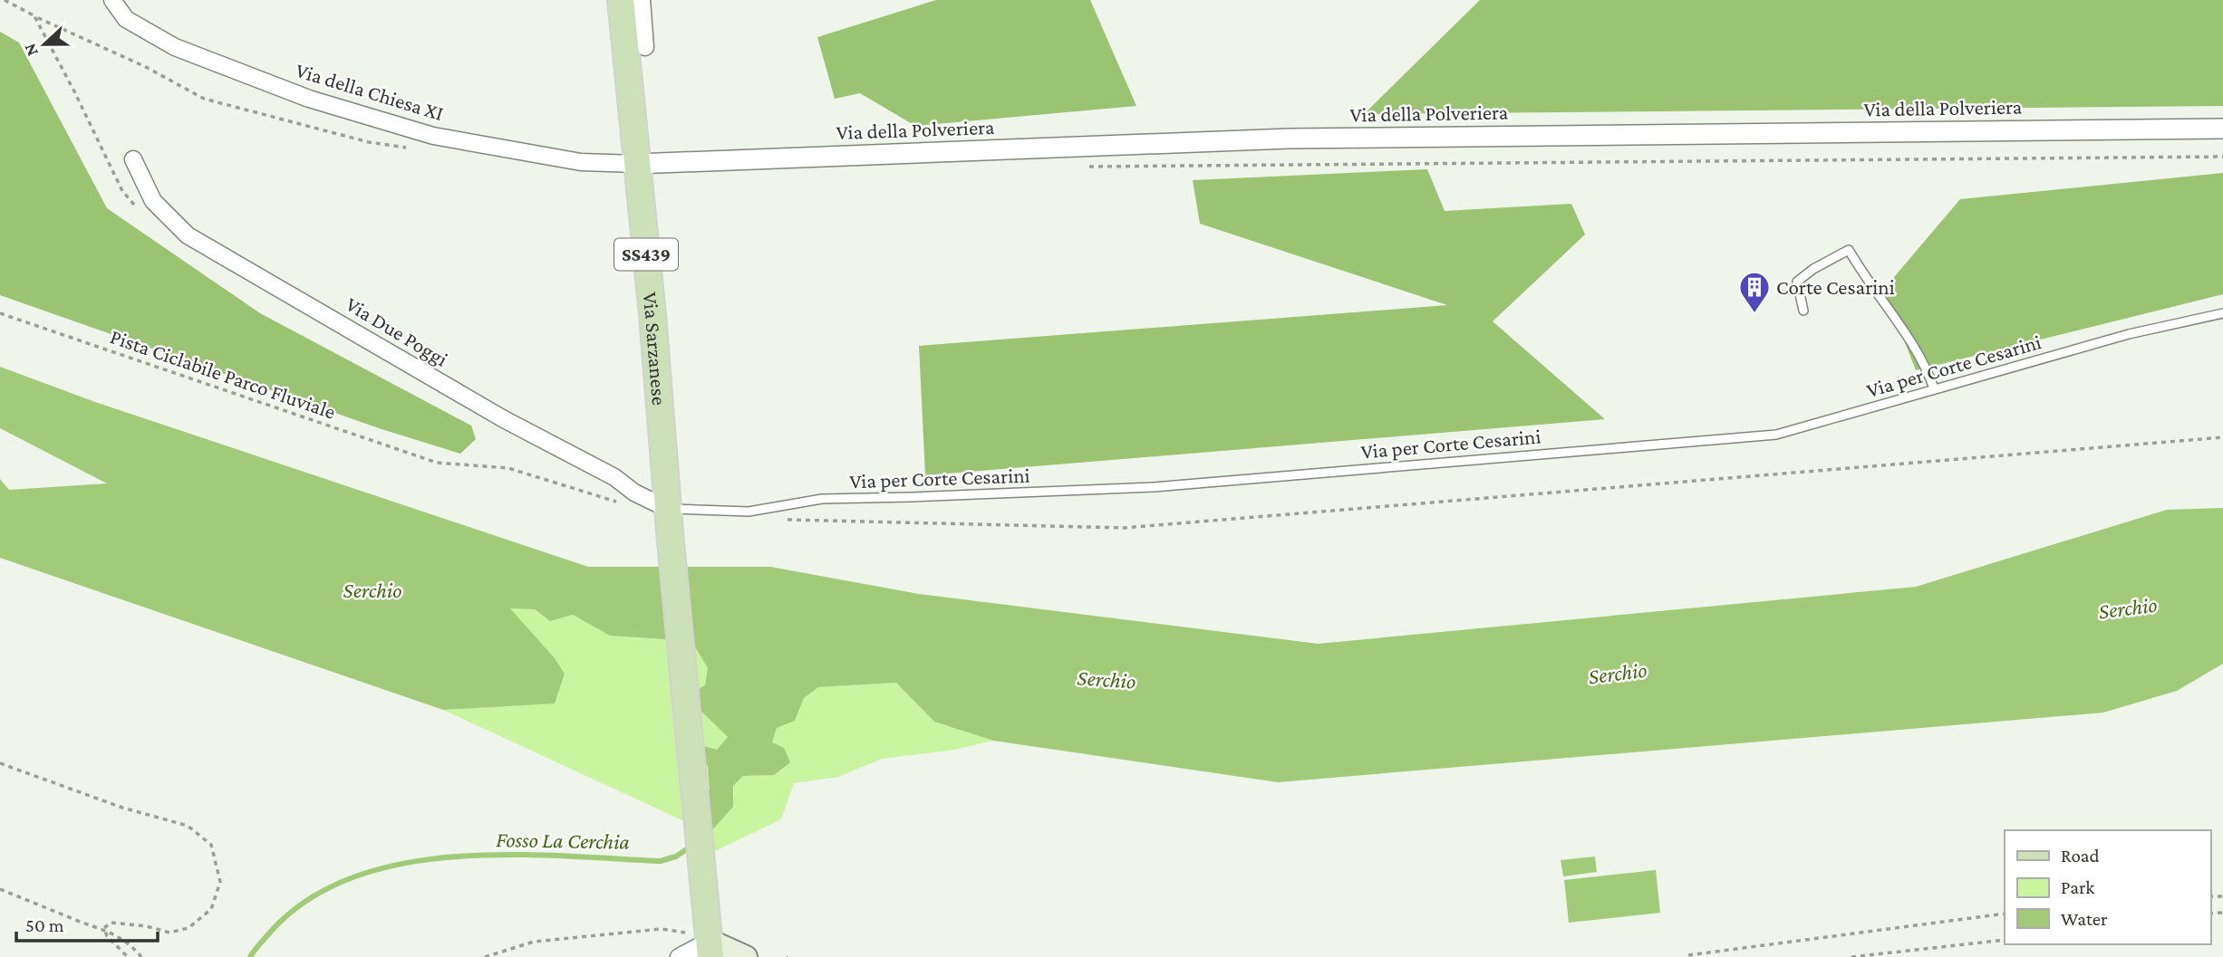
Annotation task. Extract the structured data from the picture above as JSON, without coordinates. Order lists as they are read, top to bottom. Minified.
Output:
{"streets":{"main road":["SS439","Via Sarzanese"],"street":["Via della Chiesa XI","Via della Polveriera","Via Due Poggi"],"lane":["Via per Corte Cesarini"],"path":["Pista Ciclabile Parco Fluviale"]},"crossings":[["Via della Chiesa XI","Via della Polveriera"],["Via della Chiesa XI","Via Sarzanese"],["Via della Polveriera","Via Sarzanese"],["SS439","Via Due Poggi"],["SS439","Via Sarzanese"],["SS439","Via per Corte Cesarini"],["Via Due Poggi","Via Sarzanese"],["Via Due Poggi","Via per Corte Cesarini"],["Via Sarzanese","Via per Corte Cesarini"]],"water":["Serchio","Fosso La Cerchia"],"places":{"building":["Corte Cesarini"]},"legend":["Road","Park","Water"],"scale_bar":"50 m","north":"left"}
